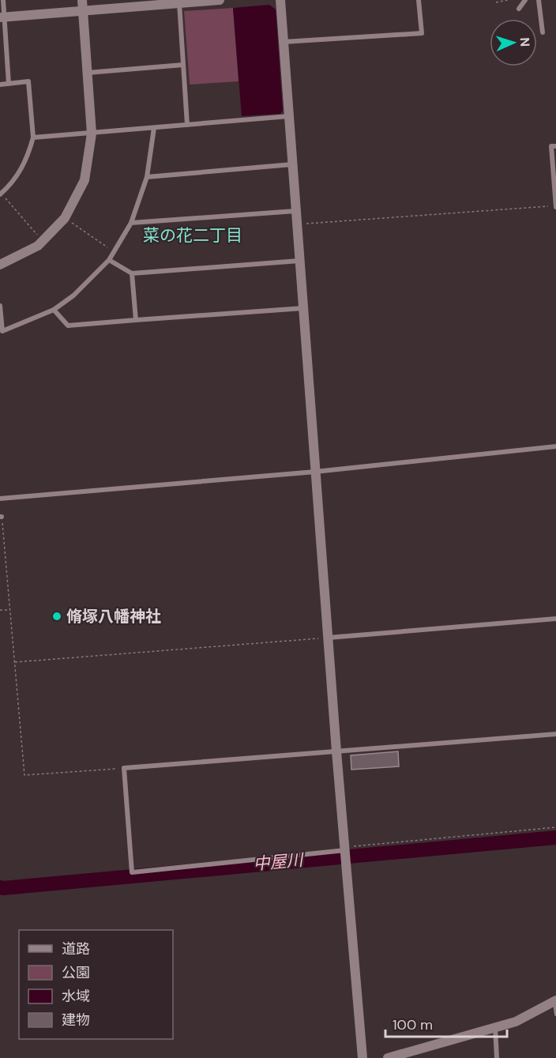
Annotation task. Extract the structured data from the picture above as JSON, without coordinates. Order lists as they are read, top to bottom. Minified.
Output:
{"districts":["菜の花二丁目"],"water":["中屋川"],"places":["脩塚八幡神社"],"legend":["道路","公園","水域","建物"],"scale_bar":"100 m","north":"right"}
